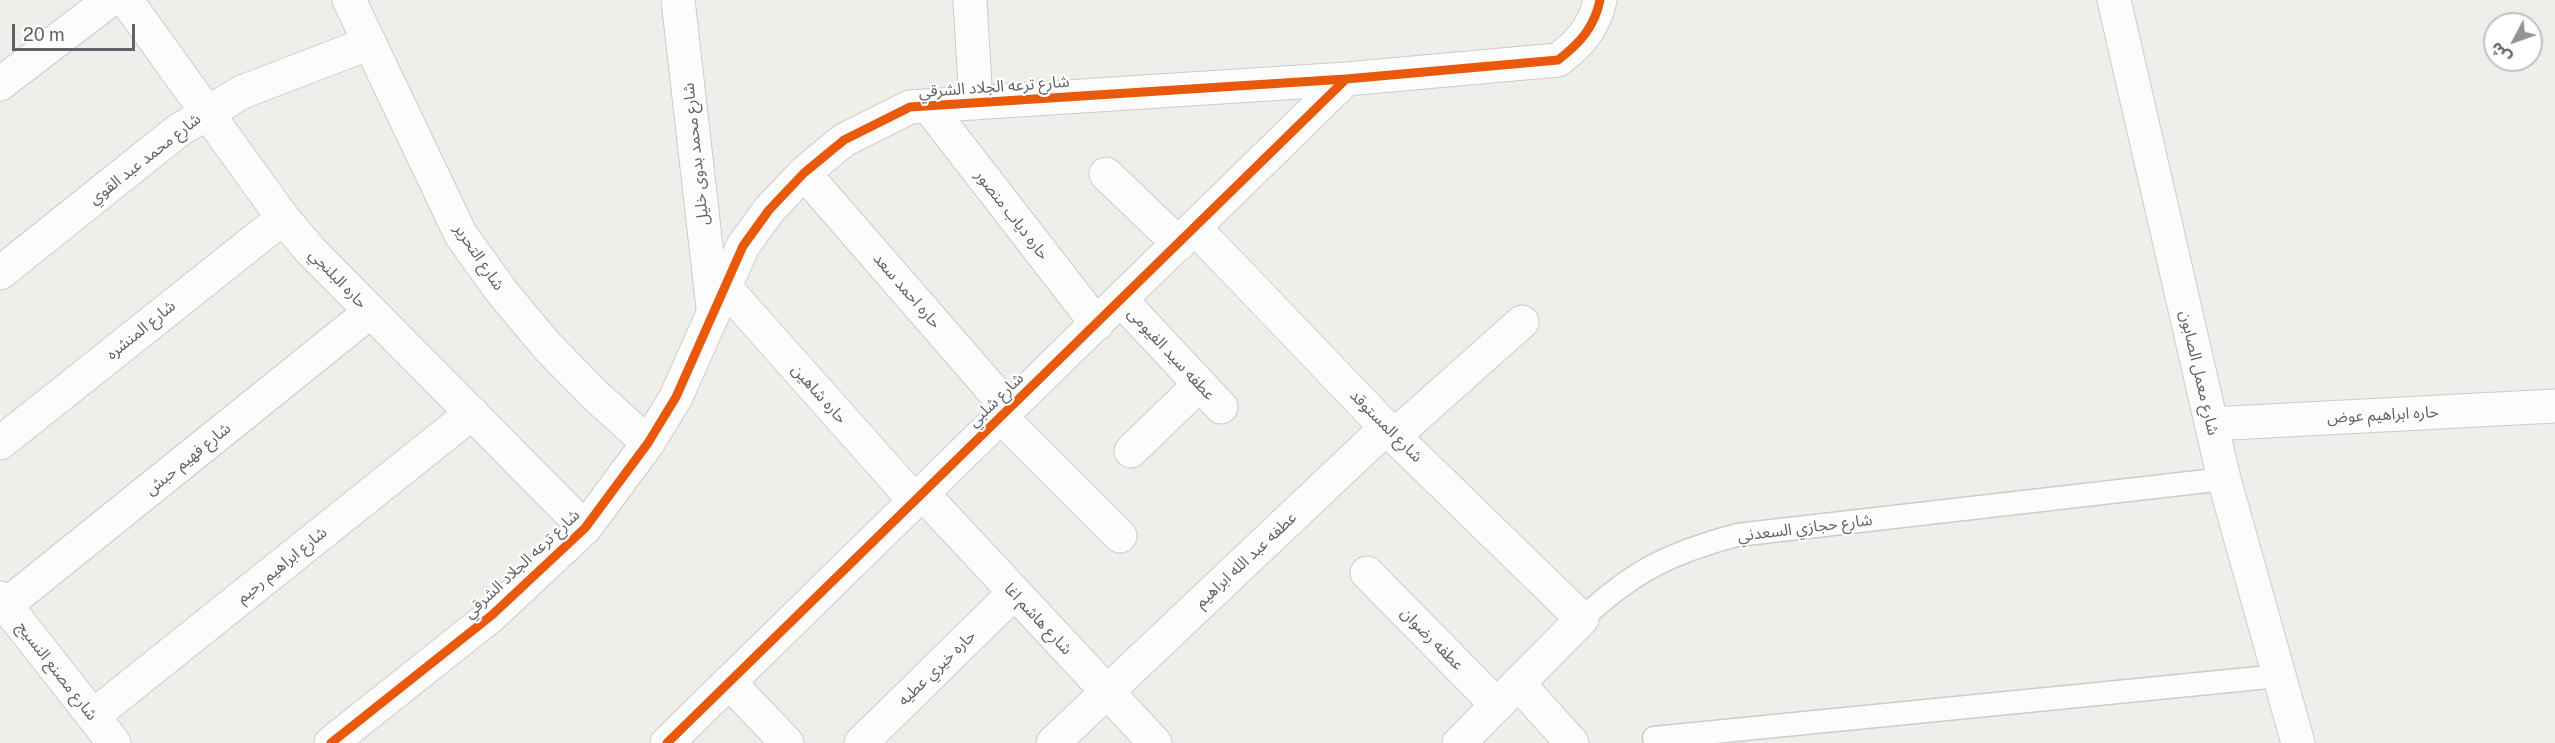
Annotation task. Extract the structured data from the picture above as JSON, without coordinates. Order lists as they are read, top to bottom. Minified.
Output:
{"streets":{"street":["شارع ترعه الجلاد الشرقي","شارع محمد بدوى خليل","شارع محمد عبد القوي","حاره دياب منصور","شارع التحرير","حاره البلنجي","حاره احمد سعد","شارع المنشره","عطفه سيد الفيومى","شارع معمل الصابون","حاره شاهين","شارع شلبي","حاره ابراهيم عوض","شارع المستوقد","شارع فهيم حبش","شارع حجازي السعدني","عطفه عبد الله ابراهيم","شارع ابراهيم رحيم","شارع هاشم اغا","عطفه رضوان","حاره خيري عطيه","شارع مصنع النسيج"]},"crossings":[["شارع ترعه الجلاد الشرقي","شارع محمد بدوى خليل"],["شارع ترعه الجلاد الشرقي","حاره دياب منصور"],["شارع ترعه الجلاد الشرقي","شارع التحرير"],["شارع ترعه الجلاد الشرقي","حاره البلنجي"],["شارع ترعه الجلاد الشرقي","حاره احمد سعد"],["شارع ترعه الجلاد الشرقي","حاره شاهين"],["شارع ترعه الجلاد الشرقي","شارع شلبي"],["شارع محمد بدوى خليل","حاره شاهين"],["شارع محمد عبد القوي","شارع التحرير"],["شارع محمد عبد القوي","حاره البلنجي"],["حاره دياب منصور","شارع شلبي"],["حاره البلنجي","شارع المنشره"],["حاره البلنجي","شارع فهيم حبش"],["حاره البلنجي","شارع ابراهيم رحيم"],["حاره احمد سعد","شارع شلبي"],["عطفه سيد الفيومى","شارع شلبي"],["شارع معمل الصابون","حاره ابراهيم عوض"],["شارع معمل الصابون","شارع حجازي السعدني"],["حاره شاهين","شارع شلبي"],["حاره شاهين","شارع هاشم اغا"],["شارع شلبي","شارع المستوقد"],["شارع شلبي","شارع هاشم اغا"],["شارع المستوقد","شارع حجازي السعدني"],["شارع المستوقد","عطفه عبد الله ابراهيم"],["شارع فهيم حبش","شارع مصنع النسيج"],["شارع حجازي السعدني","عطفه رضوان"],["عطفه عبد الله ابراهيم","شارع هاشم اغا"],["شارع ابراهيم رحيم","شارع مصنع النسيج"],["شارع هاشم اغا","حاره خيري عطيه"]],"scale_bar":"20 m","north":"bottom left"}
